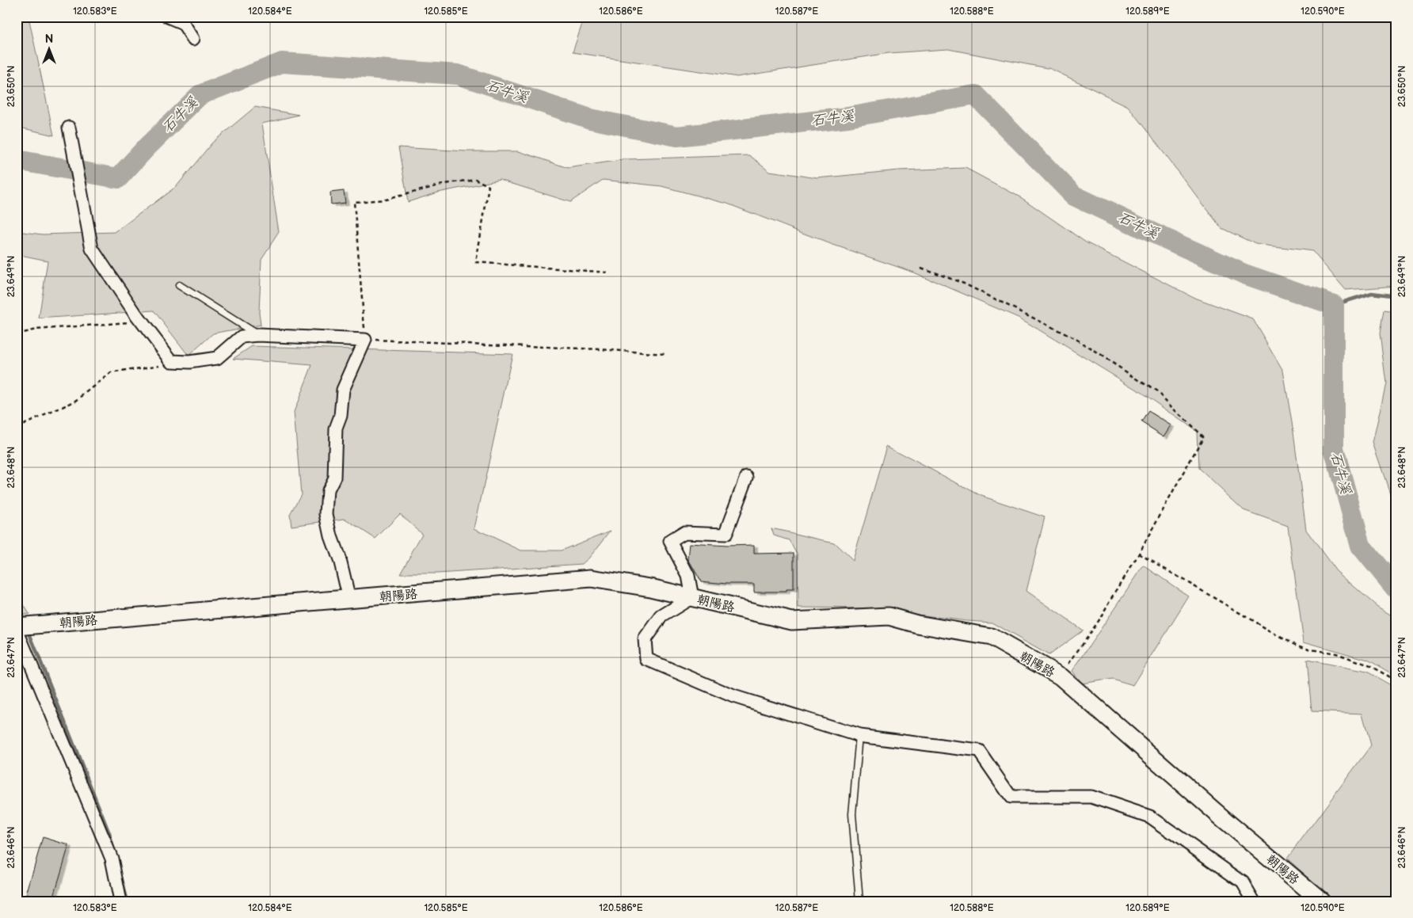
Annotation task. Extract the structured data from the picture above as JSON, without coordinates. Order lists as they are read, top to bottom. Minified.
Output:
{"streets":{"main road":["朝陽路"]},"water":["石牛溪"],"north":"top","coordinates":["120.583°E","120.584°E","120.585°E","120.586°E","120.587°E","120.588°E","120.589°E","120.590°E","23.650°N","23.649°N","23.648°N","23.647°N","23.646°N"]}
